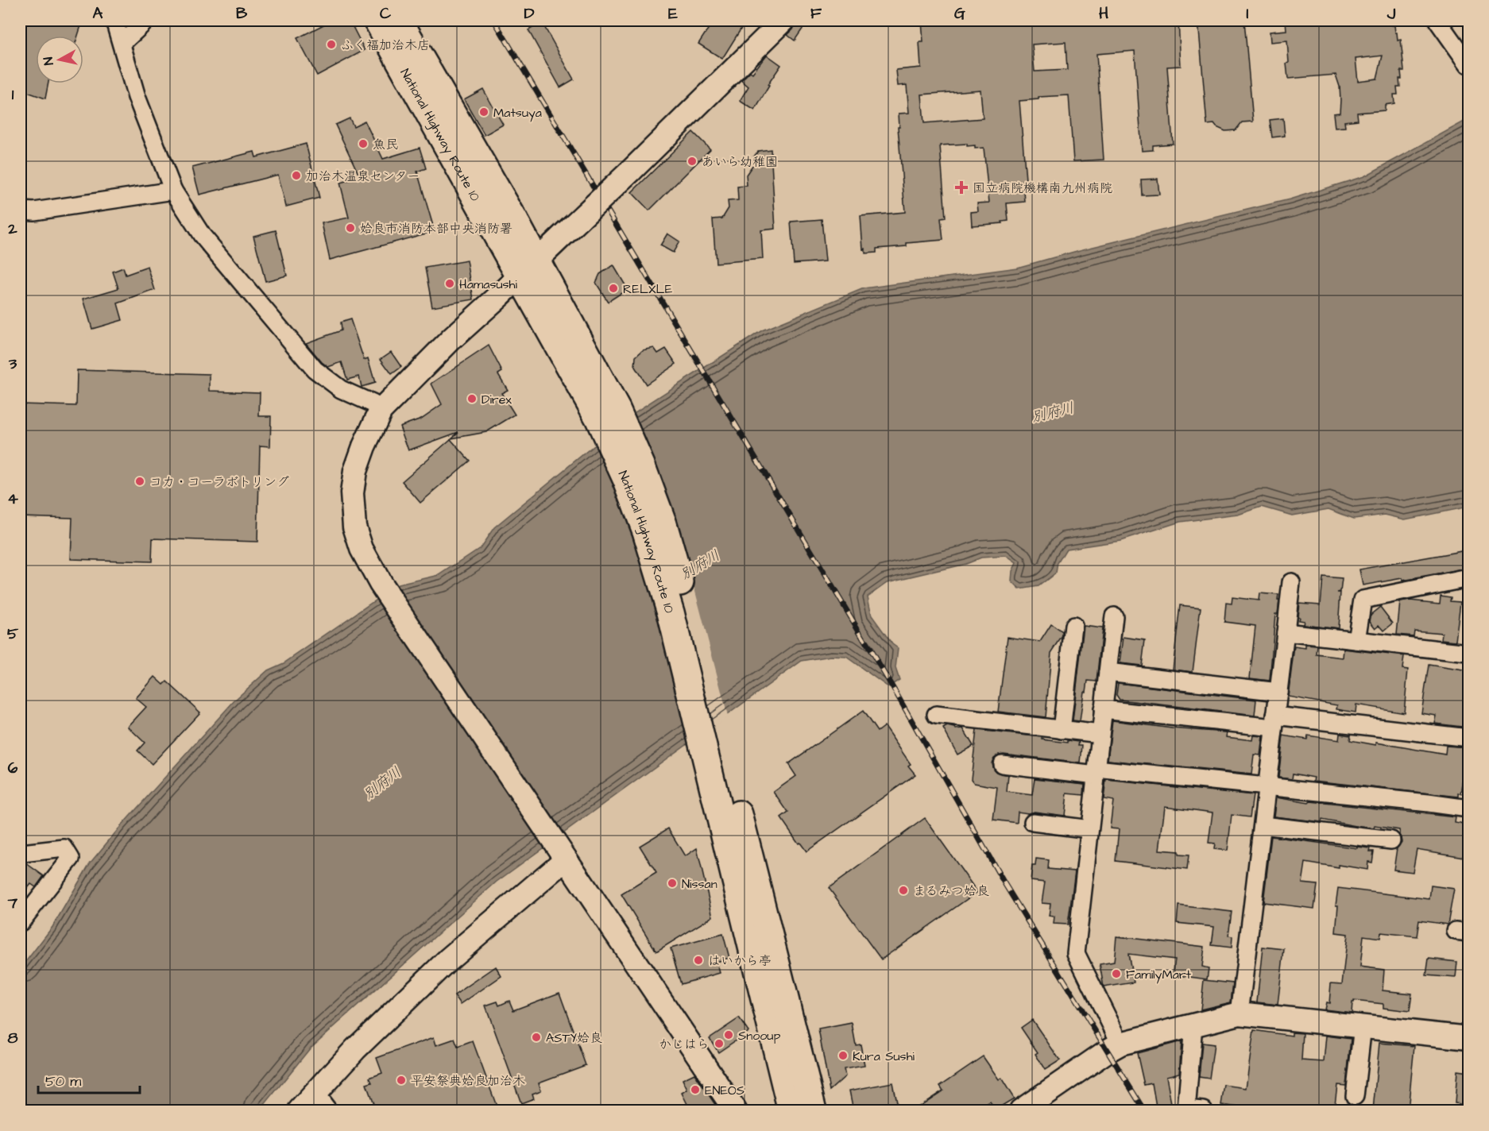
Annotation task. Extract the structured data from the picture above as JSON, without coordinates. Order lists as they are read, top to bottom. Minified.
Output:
{"streets":{"highway":["National Highway Route 10"]},"water":["別府川"],"places":{"other":["ふく福加治木店","Matsuya","魚民","あいら幼稚園","加治木温泉センター","姶良市消防本部中央消防署","Hamasushi","RELXLE","Direx","コカ・コーラボトリング","Nissan","まるみつ姶良","はいから亭","FamilyMart","Snooup","ASTY姶良","かじはら","Kura Sushi","平安祭典姶良加治木","ENEOS"],"health":["国立病院機構南九州病院"]},"scale_bar":"50 m","north":"left","grid":{"columns":["A","B","C","D","E","F","G","H","I","J"],"rows":["1","2","3","4","5","6","7","8"]}}
